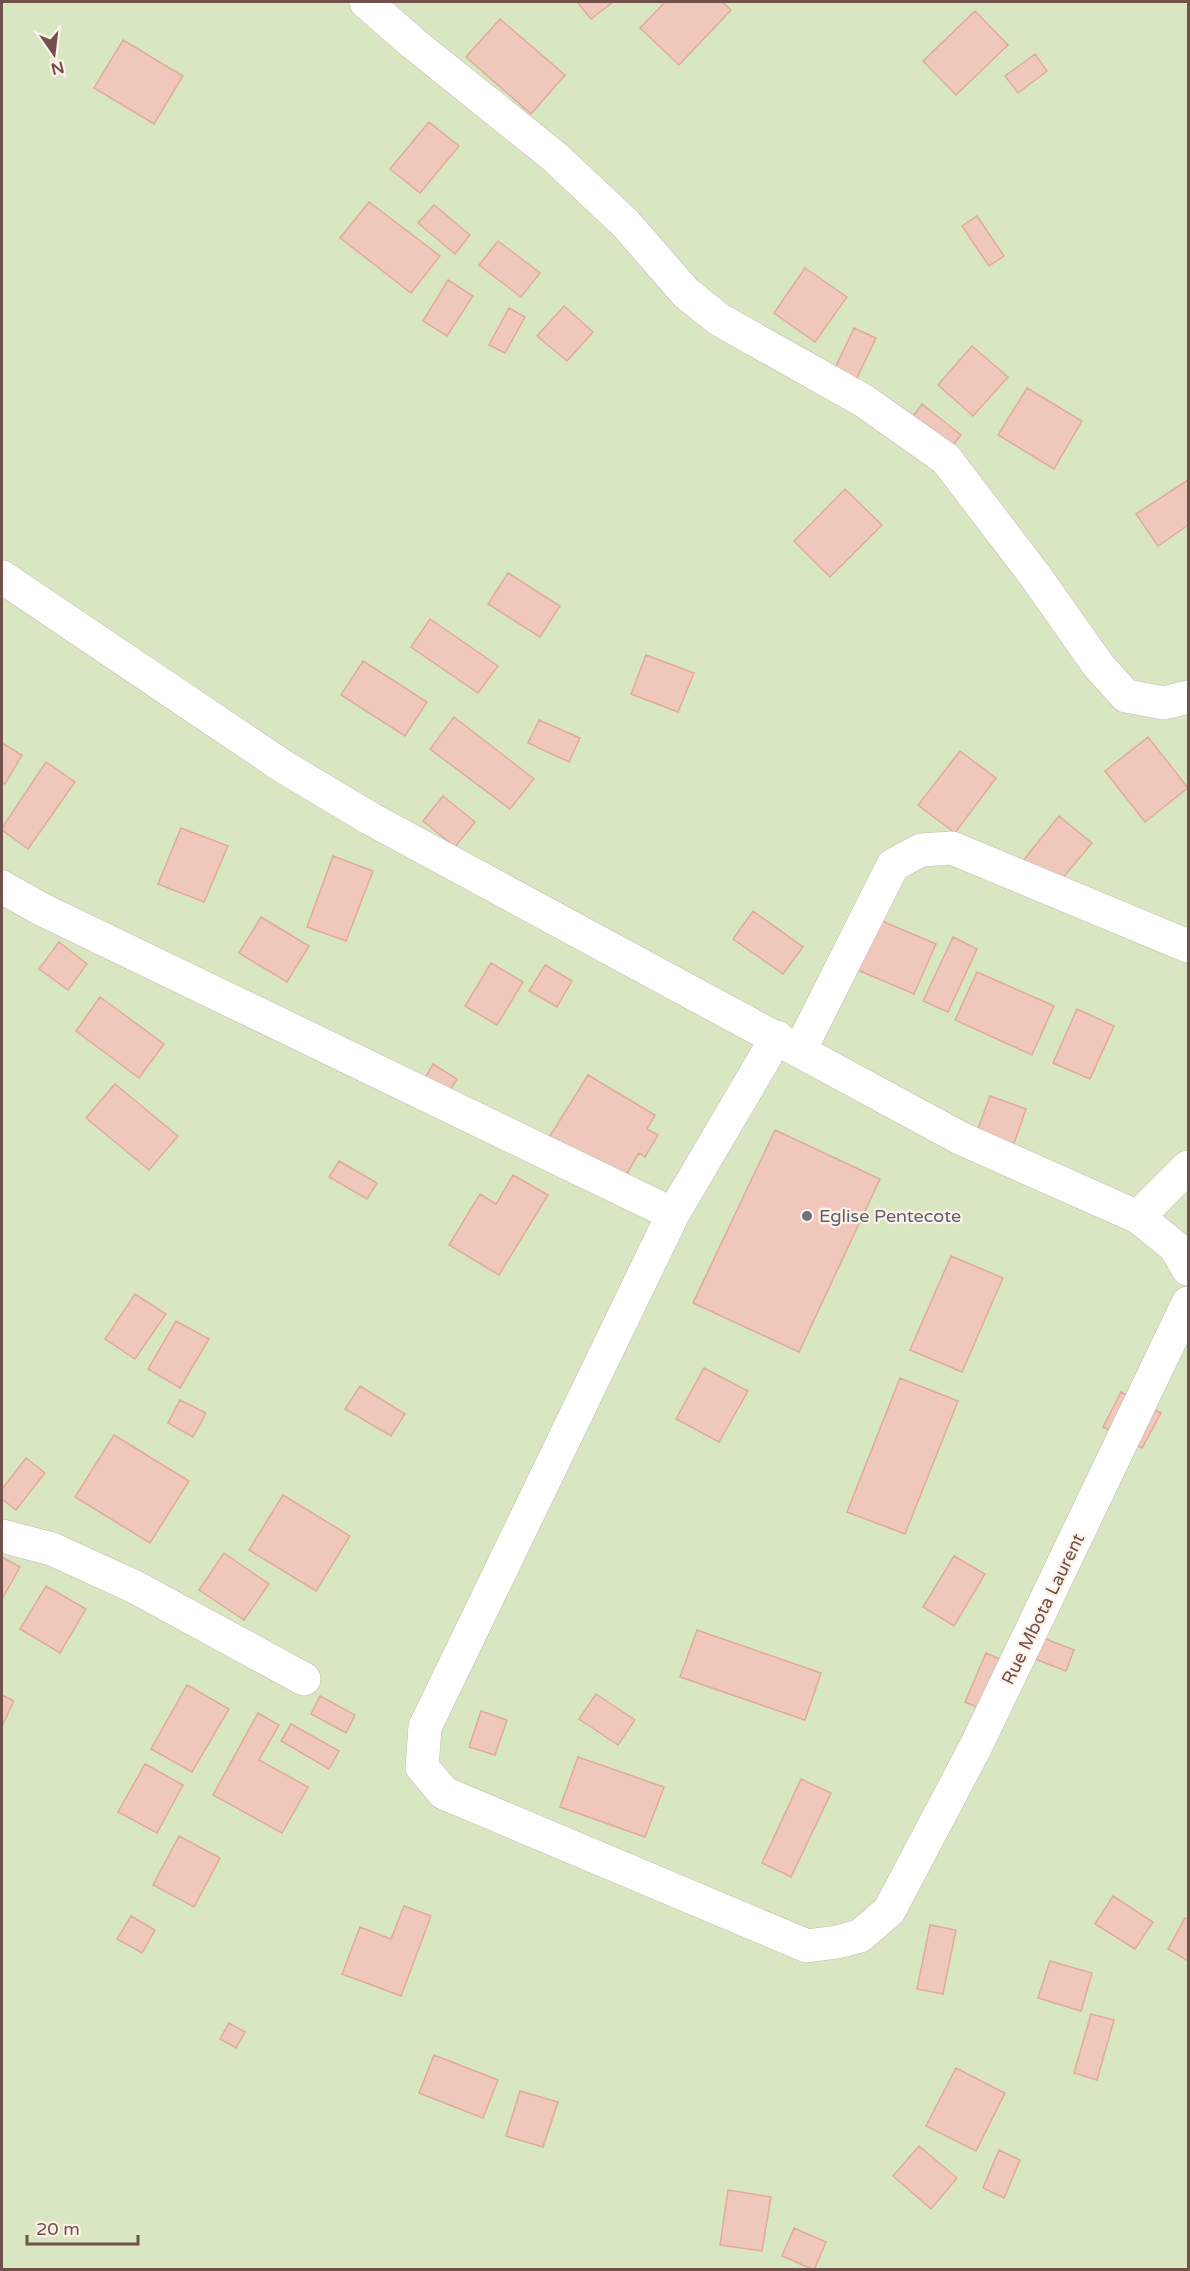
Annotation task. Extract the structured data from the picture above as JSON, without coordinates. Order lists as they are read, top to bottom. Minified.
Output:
{"streets":{"street":["Rue Mbota Laurent"]},"places":["Eglise Pentecote"],"scale_bar":"20 m","north":"bottom"}
